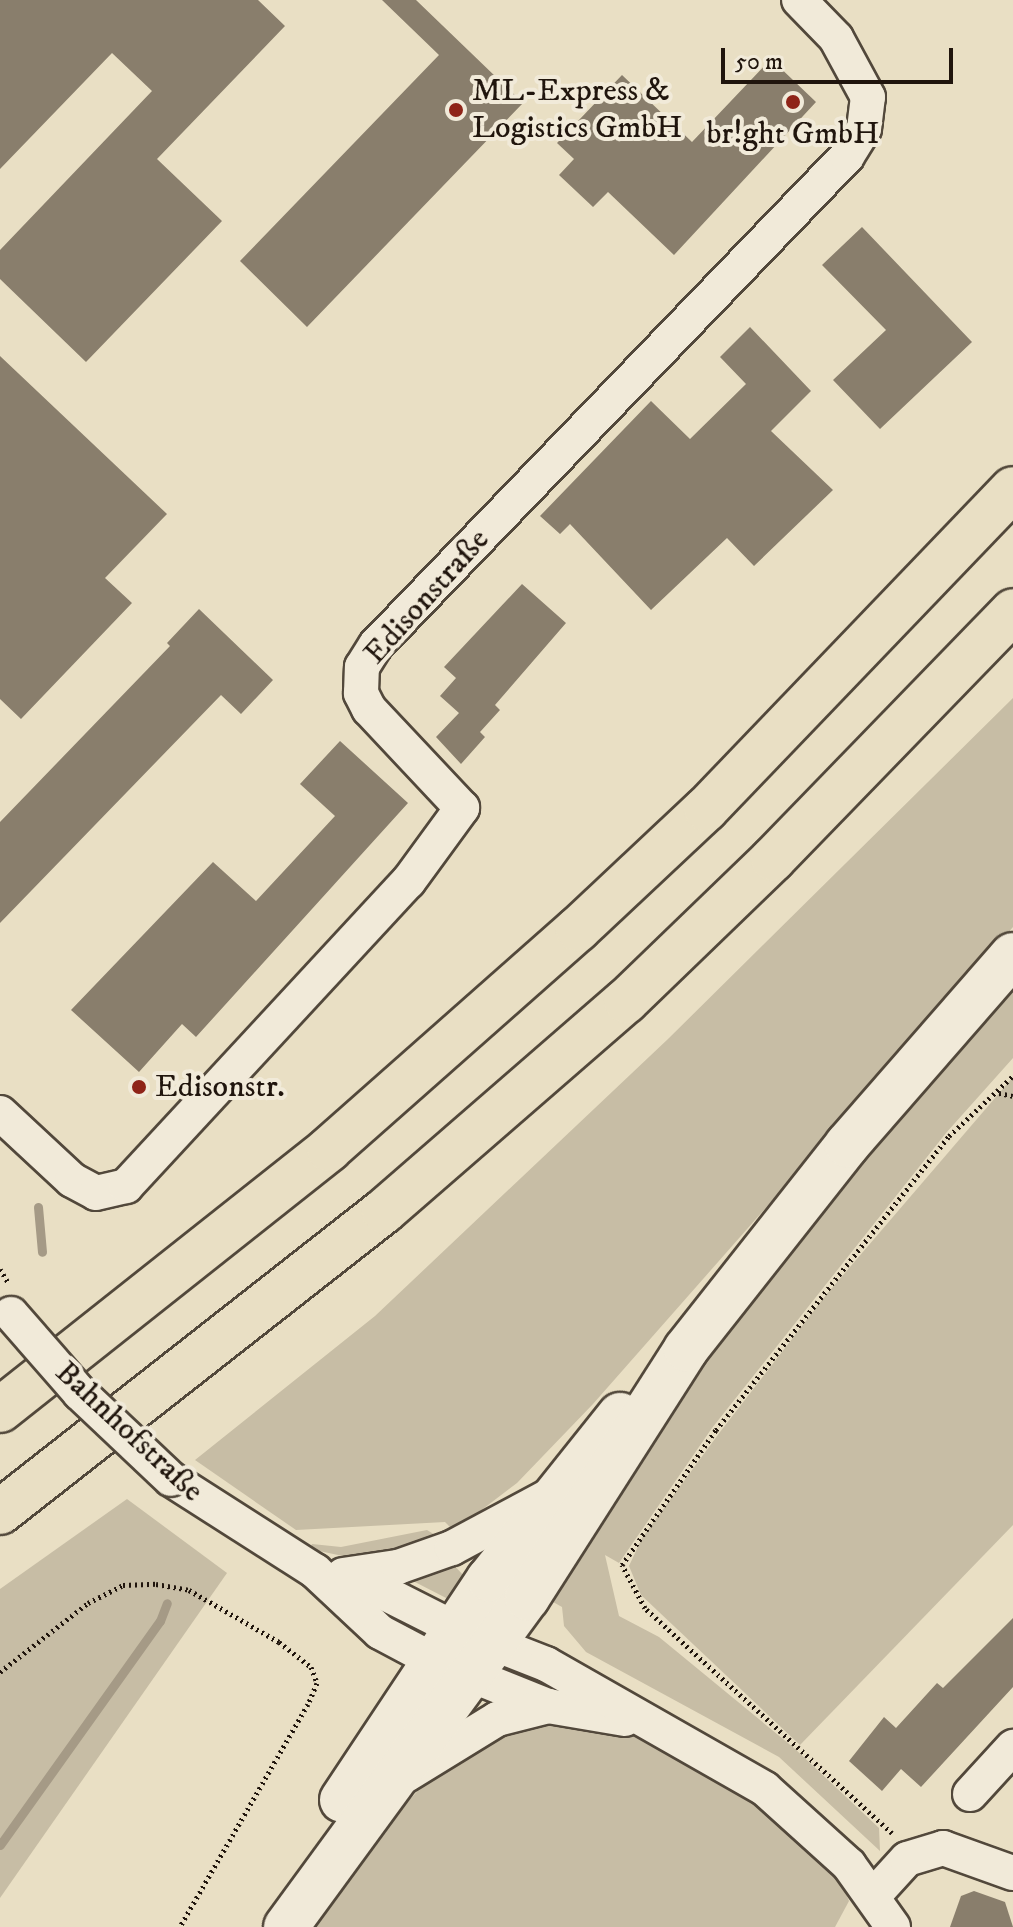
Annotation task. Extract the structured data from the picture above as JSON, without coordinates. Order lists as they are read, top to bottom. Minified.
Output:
{"streets":{"street":["Edisonstraße","Bahnhofstraße"]},"places":["br!ght GmbH","ML-Express & Logistics GmbH","Edisonstr."],"scale_bar":"50 m"}
